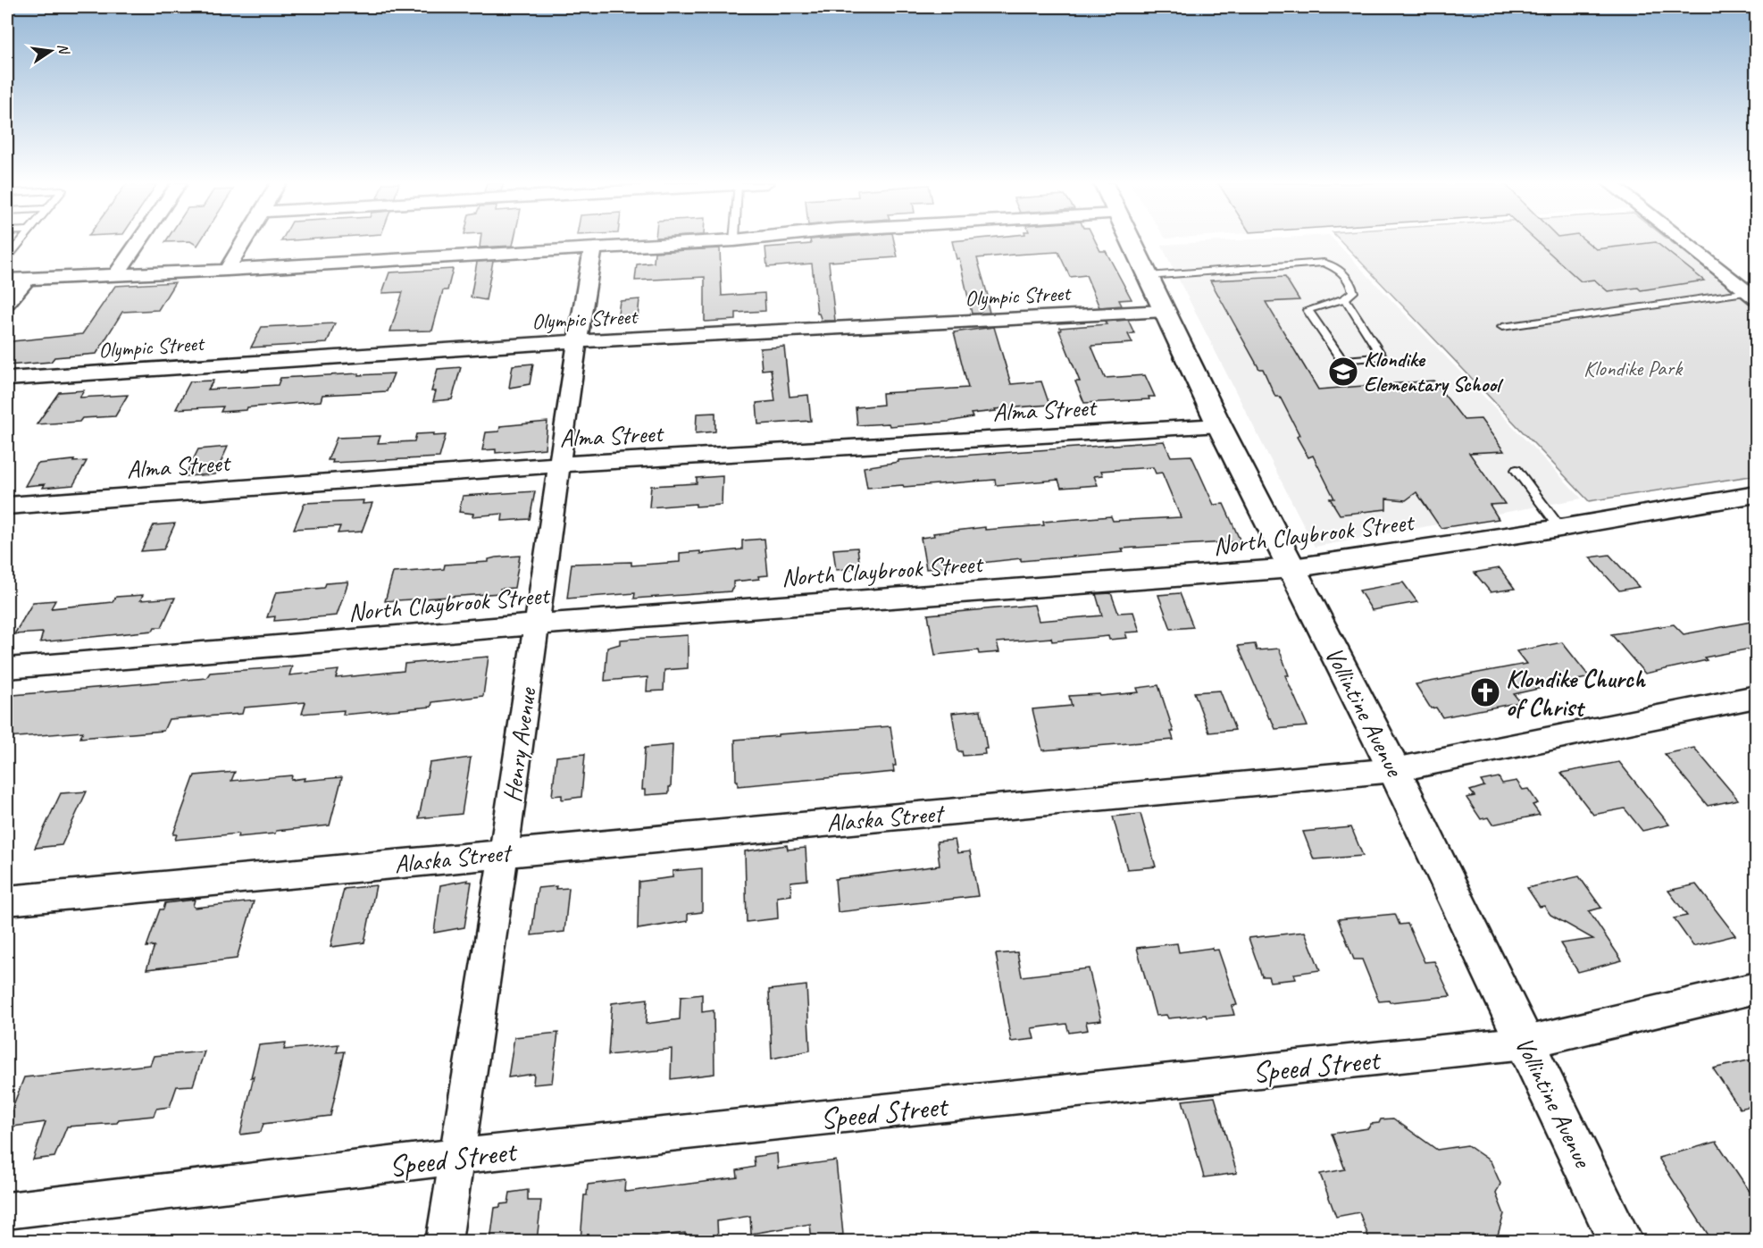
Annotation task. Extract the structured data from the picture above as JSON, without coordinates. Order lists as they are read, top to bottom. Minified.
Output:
{"streets":{"street":["Olympic Street","Alma Street","North Claybrook Street","Vollintine Avenue","Henry Avenue","Alaska Street","Speed Street"]},"crossings":[["Olympic Street","Vollintine Avenue"],["Olympic Street","Henry Avenue"],["Alma Street","Vollintine Avenue"],["Alma Street","Henry Avenue"],["North Claybrook Street","Vollintine Avenue"],["North Claybrook Street","Henry Avenue"],["Vollintine Avenue","Alaska Street"],["Vollintine Avenue","Speed Street"],["Henry Avenue","Alaska Street"],["Henry Avenue","Speed Street"]],"parks":["Klondike Park"],"places":{"school or university":["Klondike Elementary School"],"church":["Klondike Church of Christ"]},"north":"right"}
